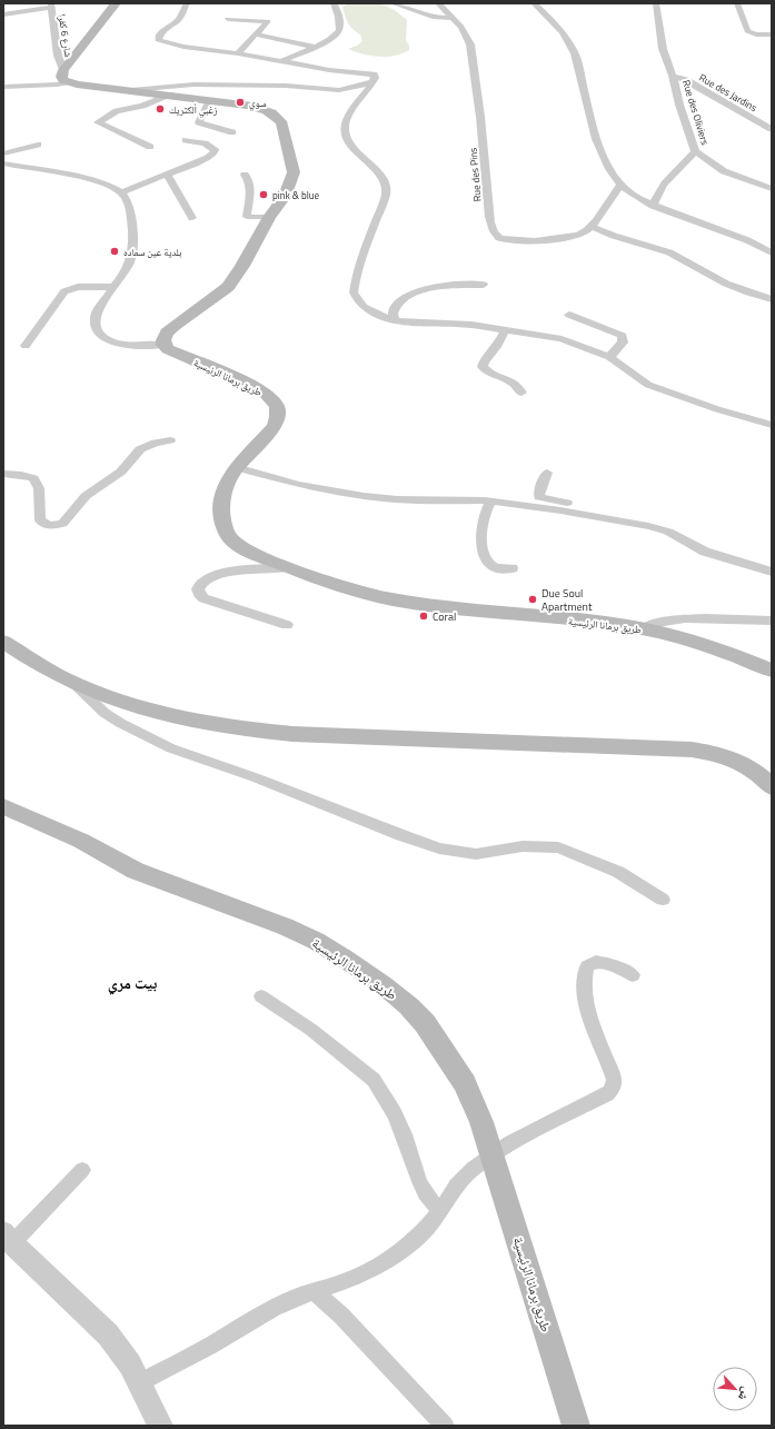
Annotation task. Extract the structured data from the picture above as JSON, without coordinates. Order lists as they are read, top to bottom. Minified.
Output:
{"streets":{"main road":["طريق برمانا الرئيسية"],"street":["شارع 6 كفرا","Rue des Jardins","Rue des Oliviers","Rue des Pins"]},"crossings":[["Rue des Jardins","Rue des Oliviers"]],"districts":["بيت مري"],"places":["سوي","زغبي ألكتريك","pink & blue","بلدية عين سعاده","Due Soul Apartment","Coral"],"north":"bottom right"}
